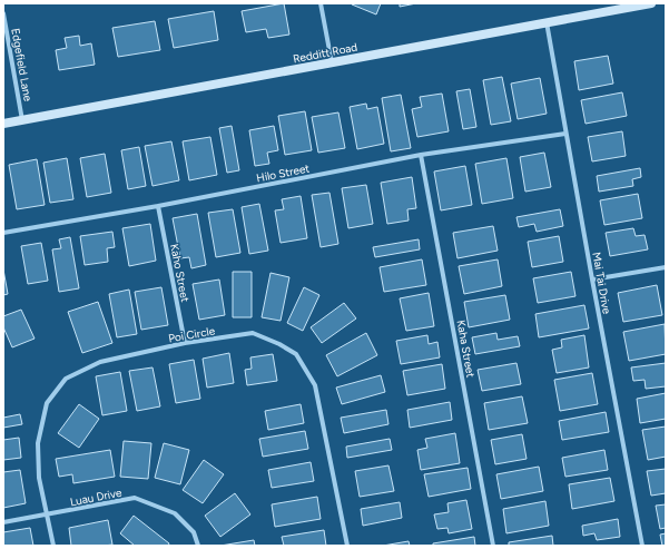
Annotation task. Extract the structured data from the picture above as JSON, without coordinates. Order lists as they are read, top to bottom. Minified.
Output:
{"streets":{"street":["Redditt Road","Edgefield Lane","Hilo Street","Kaho Street","Mai Tai Drive","Poi Circle","Kaha Street","Luau Drive"]},"crossings":[["Redditt Road","Edgefield Lane"],["Redditt Road","Mai Tai Drive"],["Hilo Street","Kaho Street"],["Hilo Street","Mai Tai Drive"],["Hilo Street","Kaha Street"],["Kaho Street","Poi Circle"],["Poi Circle","Luau Drive"]]}
